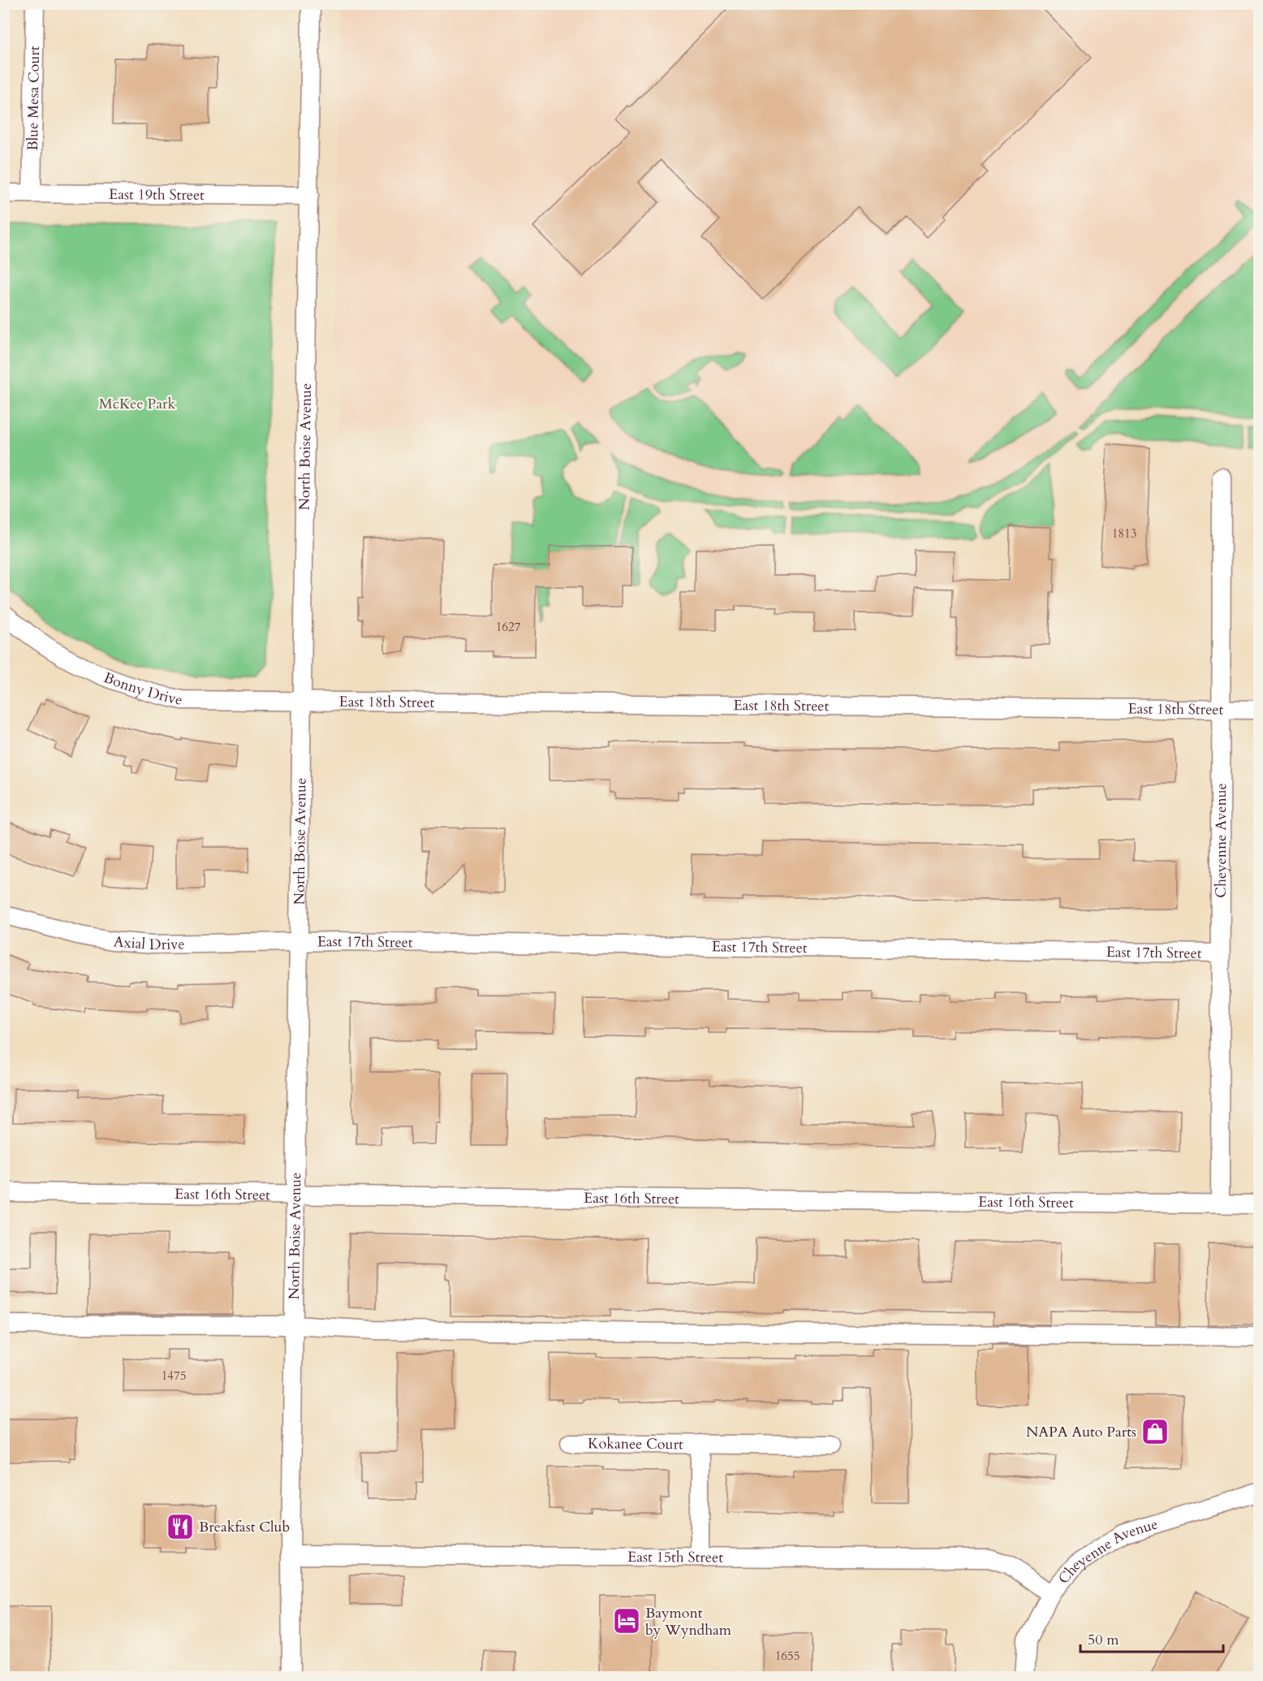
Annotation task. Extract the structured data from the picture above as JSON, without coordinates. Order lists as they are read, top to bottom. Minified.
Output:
{"streets":{"street":["Blue Mesa Court","East 19th Street","North Boise Avenue","Bonny Drive","East 18th Street","Cheyenne Avenue","Axial Drive","East 17th Street","East 16th Street","Kokanee Court","East 15th Street"]},"crossings":[["Blue Mesa Court","East 19th Street"],["East 19th Street","North Boise Avenue"],["North Boise Avenue","Bonny Drive"],["North Boise Avenue","East 18th Street"],["North Boise Avenue","Axial Drive"],["North Boise Avenue","East 17th Street"],["North Boise Avenue","East 16th Street"],["North Boise Avenue","East 15th Street"],["Bonny Drive","East 18th Street"],["East 18th Street","Cheyenne Avenue"],["Cheyenne Avenue","East 17th Street"],["Cheyenne Avenue","East 16th Street"],["Cheyenne Avenue","East 15th Street"],["Axial Drive","East 17th Street"],["Kokanee Court","East 15th Street"]],"parks":["McKee Park"],"places":{"shop":["NAPA Auto Parts"],"restaurant":["Breakfast Club"],"hotel":["Baymont by Wyndham"]},"house_numbers":["1813","1627","1475","1655"],"scale_bar":"50 m"}
